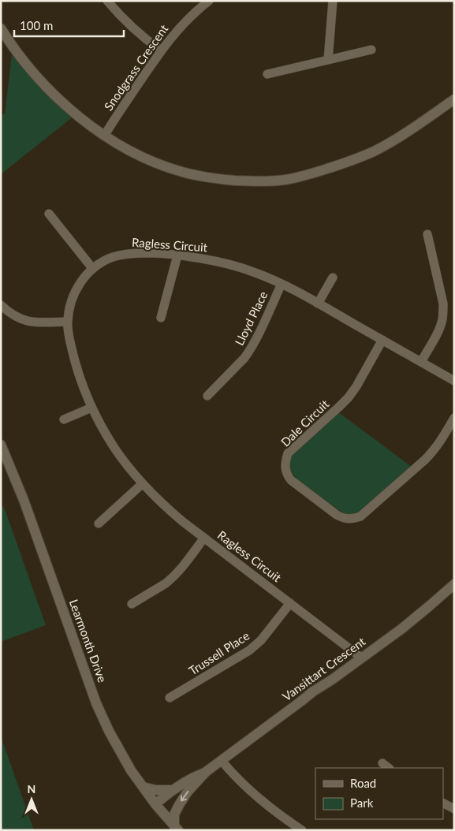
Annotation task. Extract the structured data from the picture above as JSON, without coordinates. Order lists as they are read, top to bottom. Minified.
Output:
{"streets":{"street":["Snodgrass Crescent","Ragless Circuit","Lloyd Place","Dale Circuit","Learmonth Drive","Trussell Place","Vansittart Crescent"]},"crossings":[["Ragless Circuit","Lloyd Place"],["Ragless Circuit","Dale Circuit"],["Ragless Circuit","Trussell Place"],["Ragless Circuit","Vansittart Crescent"],["Learmonth Drive","Vansittart Crescent"]],"legend":["Road","Park"],"scale_bar":"100 m","north":"top"}
